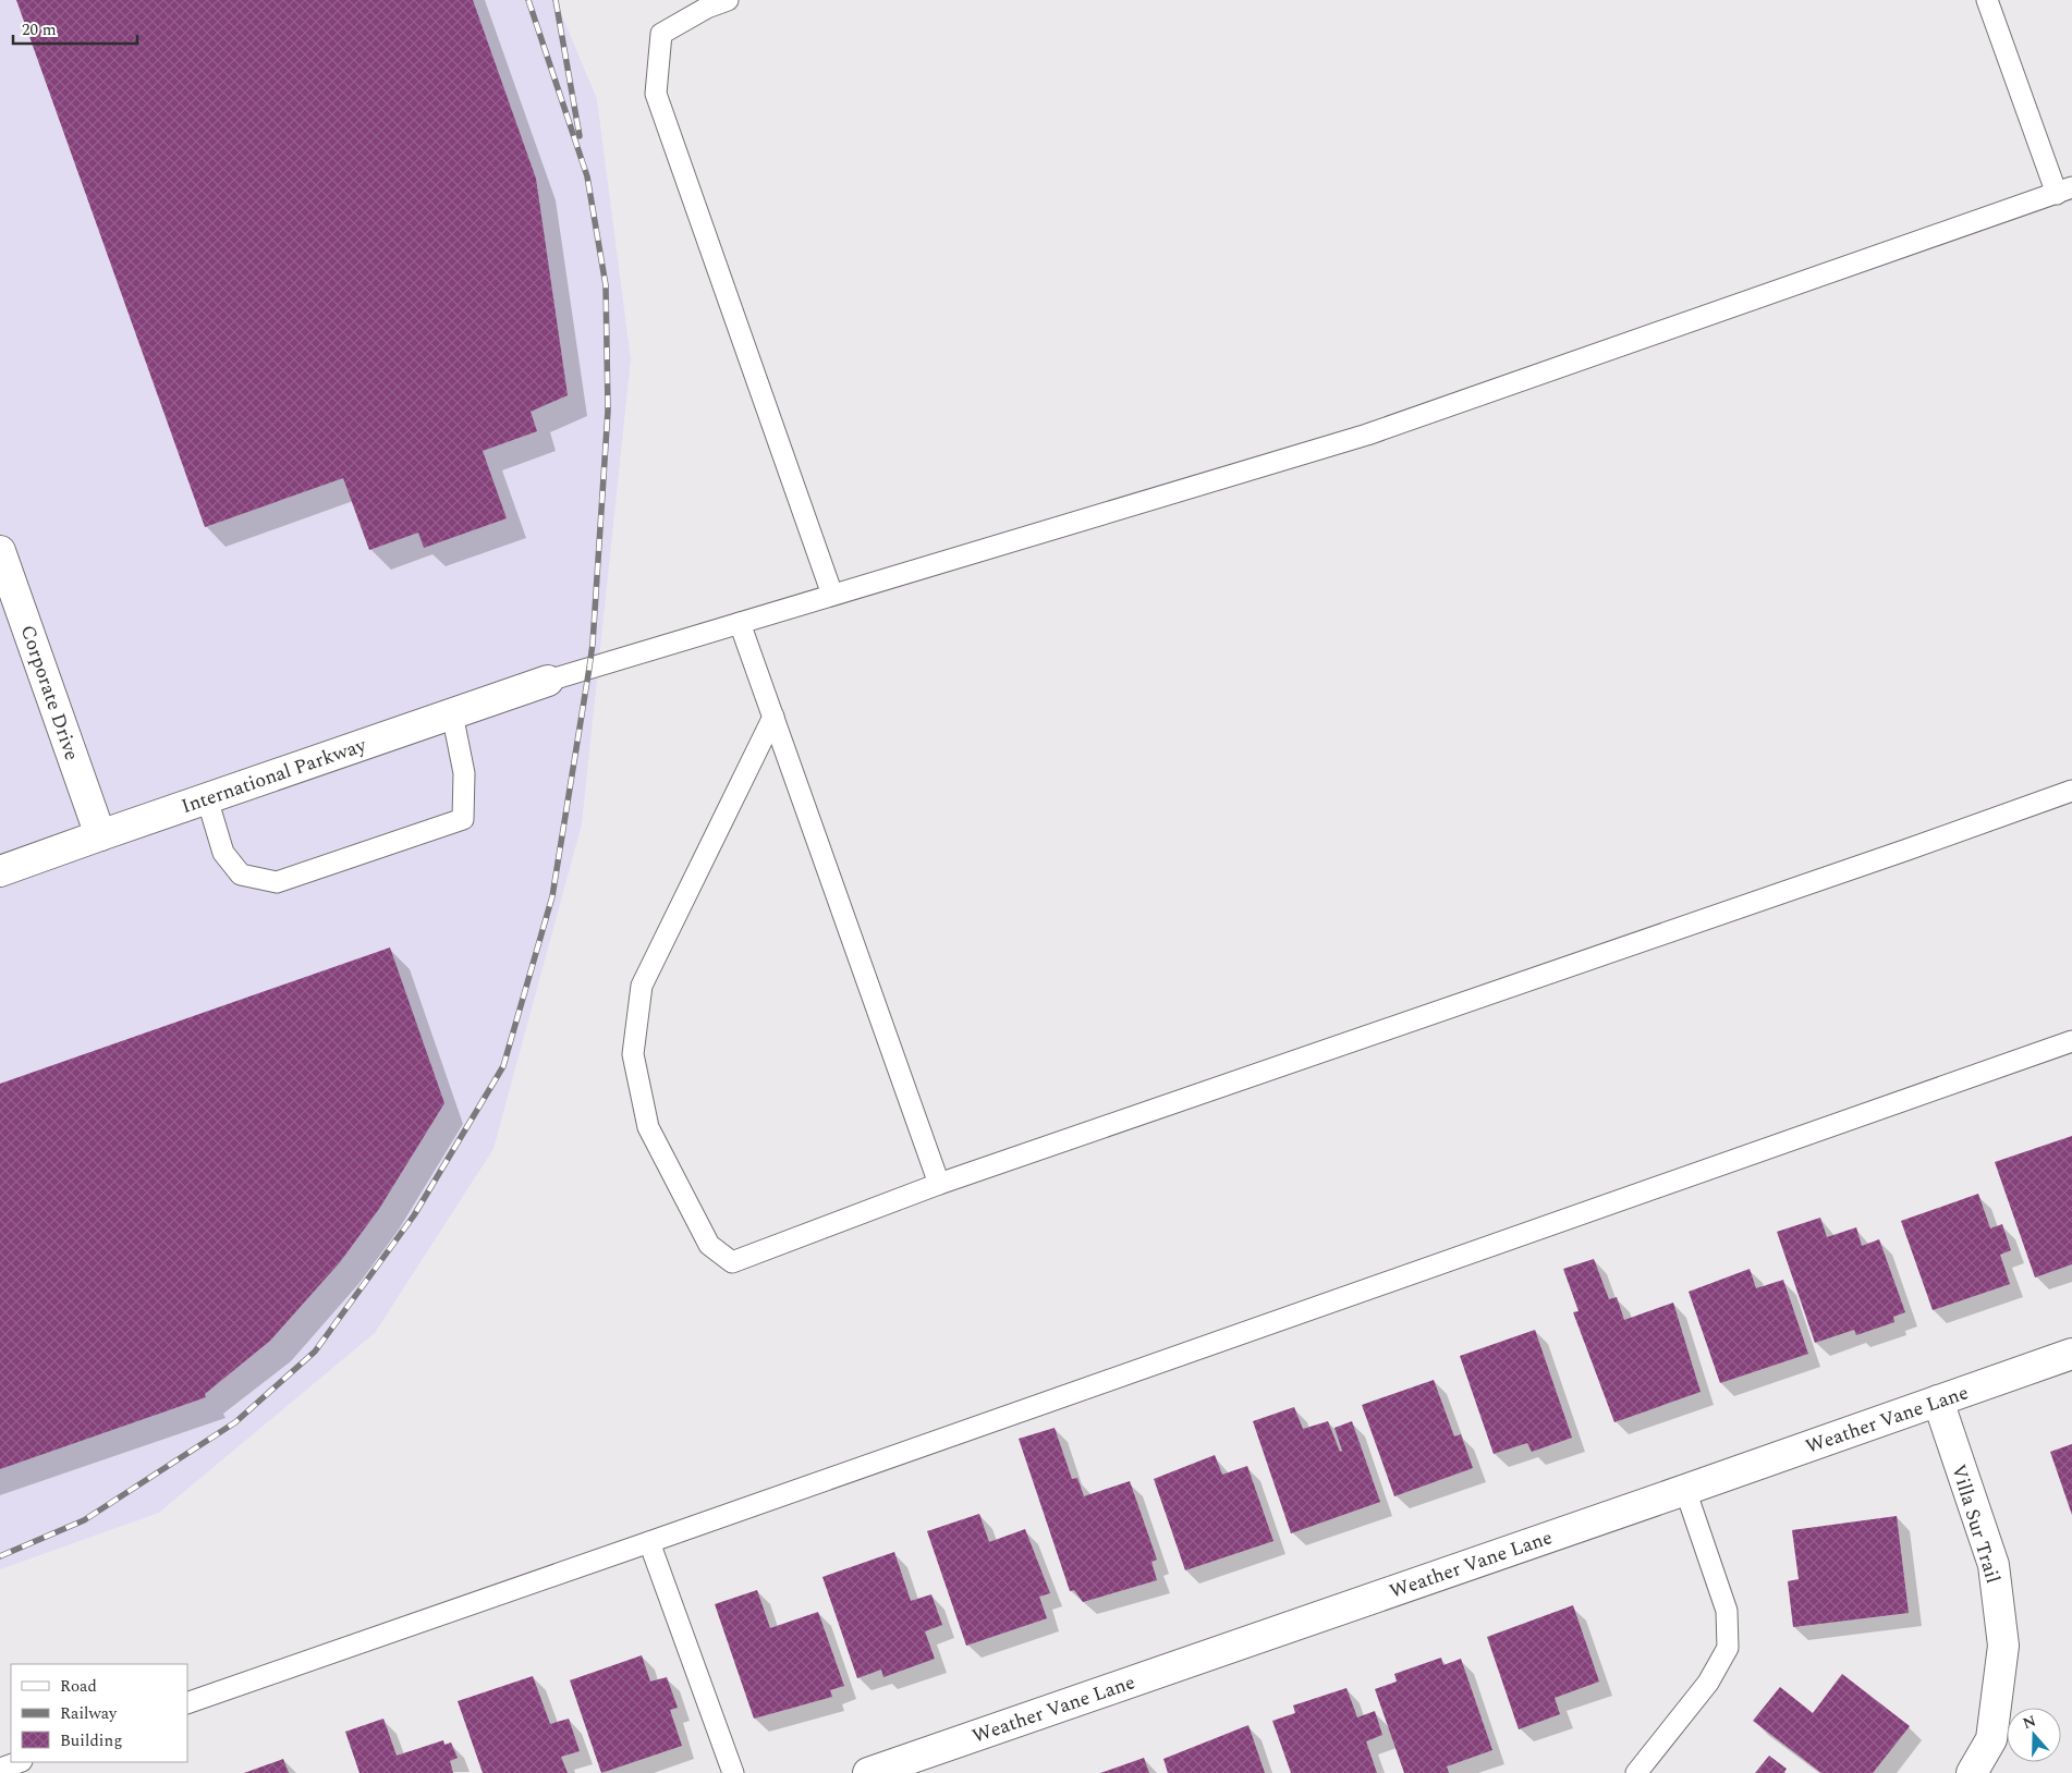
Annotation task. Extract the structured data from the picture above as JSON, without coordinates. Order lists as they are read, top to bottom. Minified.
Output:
{"streets":{"street":["Corporate Drive","International Parkway","Weather Vane Lane","Villa Sur Trail"]},"crossings":[["Corporate Drive","International Parkway"],["Weather Vane Lane","Villa Sur Trail"]],"legend":["Road","Railway","Building"],"scale_bar":"20 m","north":"top"}
